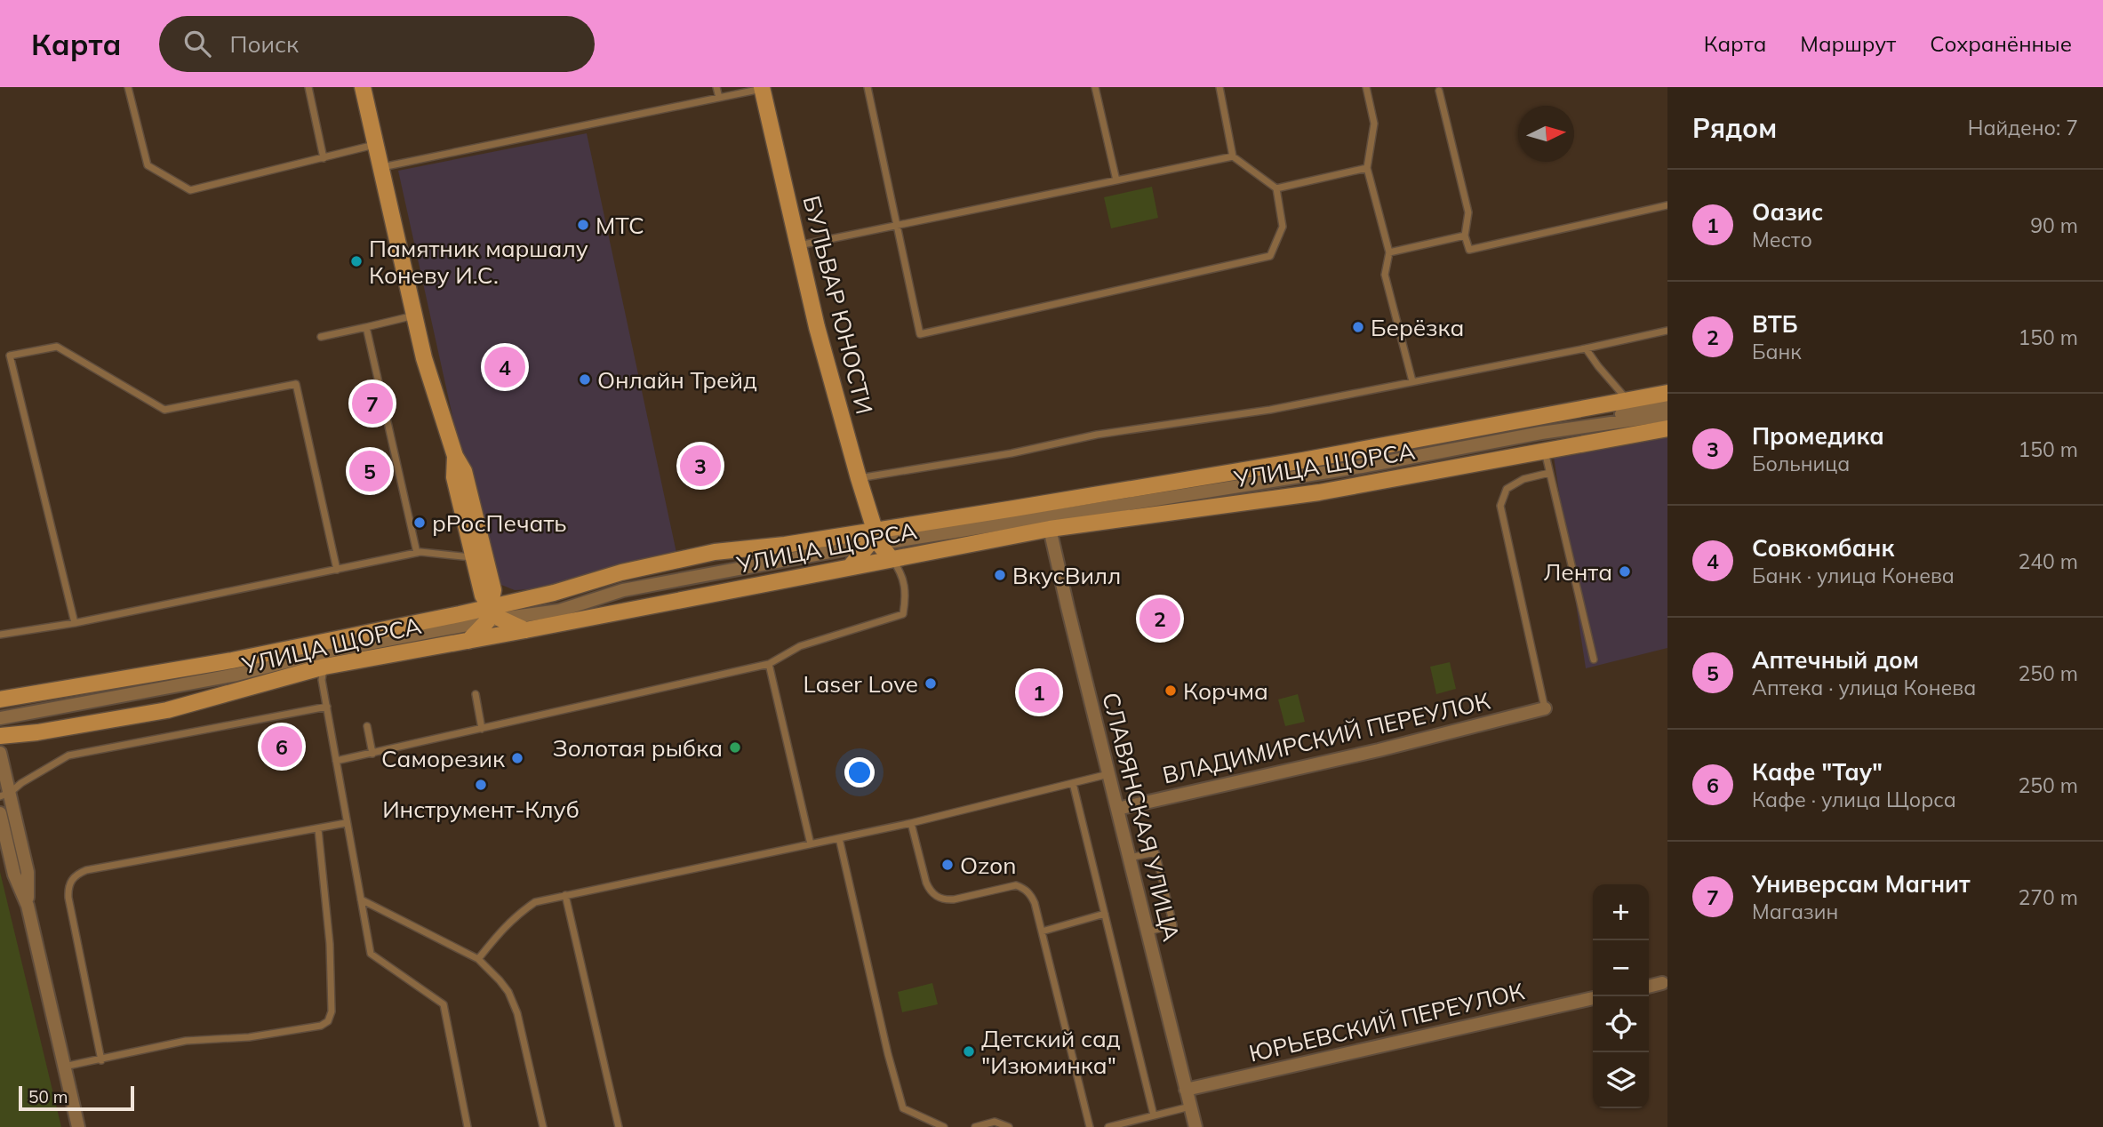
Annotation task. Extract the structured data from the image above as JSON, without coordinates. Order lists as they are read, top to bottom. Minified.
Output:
{"streets":{"main road":["БУЛЬВАР ЮНОСТИ","УЛИЦА ЩОРСА"],"street":["ВЛАДИМИРСКИЙ ПЕРЕУЛОК","СЛАВЯНСКАЯ УЛИЦА","ЮРЬЕВСКИЙ ПЕРЕУЛОК"]},"crossings":[["БУЛЬВАР ЮНОСТИ","УЛИЦА ЩОРСА"],["УЛИЦА ЩОРСА","СЛАВЯНСКАЯ УЛИЦА"],["ВЛАДИМИРСКИЙ ПЕРЕУЛОК","СЛАВЯНСКАЯ УЛИЦА"],["СЛАВЯНСКАЯ УЛИЦА","ЮРЬЕВСКИЙ ПЕРЕУЛОК"]],"places":["МТС","Памятник маршалу Коневу И.С.","Берёзка","Онлайн Трейд","рРосПечать","Лента","ВкусВилл","Laser Love","Корчма","Золотая рыбка","Саморезик","Инструмент-Клуб","Ozon","Детский сад \"Изюминка\""],"scale_bar":"50 m","north":"right","page":{"header":"Карта","search":"Поиск","nav":["Карта","Маршрут","Сохранённые"],"heading":["Рядом","Найдено: 7"],"list":[{"mark":"1","name":"Оазис","note":"Место","value":"90 m"},{"mark":"2","name":"ВТБ","note":"Банк","value":"150 m"},{"mark":"3","name":"Промедика","note":"Больница","value":"150 m"},{"mark":"4","name":"Совкомбанк","note":"Банк · улица Конева","value":"240 m"},{"mark":"5","name":"Аптечный дом","note":"Аптека · улица Конева","value":"250 m"},{"mark":"6","name":"Кафе \"Тау\"","note":"Кафе · улица Щорса","value":"250 m"},{"mark":"7","name":"Универсам Магнит","note":"Магазин","value":"270 m"}],"pins":["4","7","3","5","2","1","6"],"map_buttons":["+","−"],"scale":"50 m"}}
